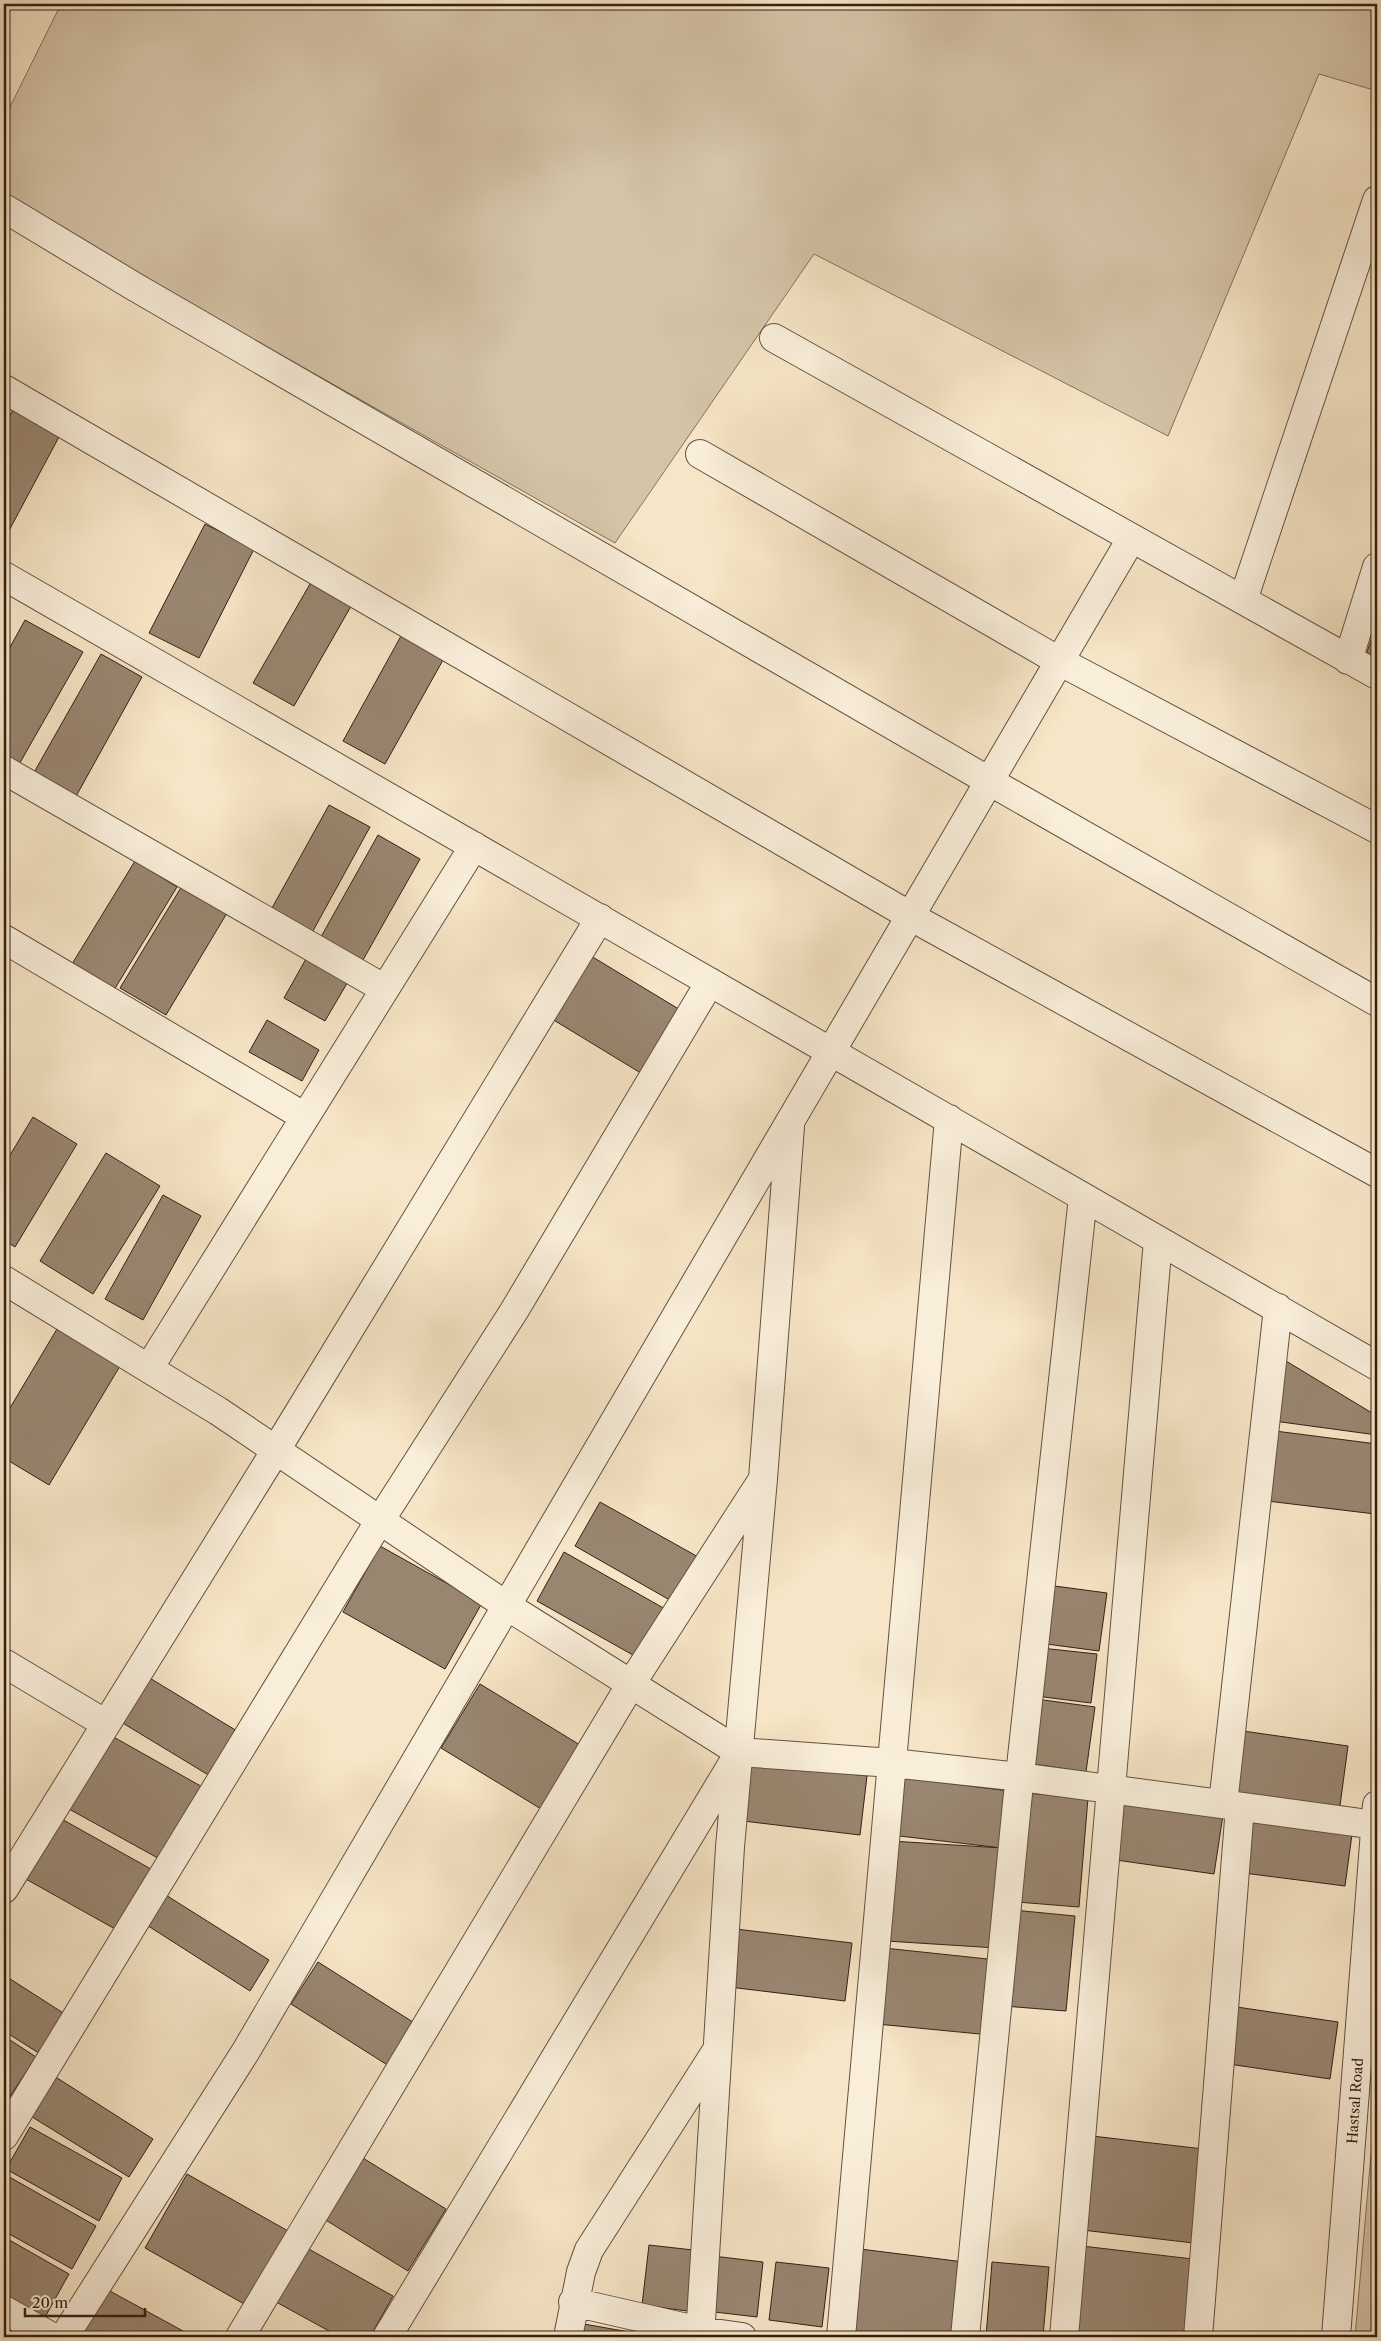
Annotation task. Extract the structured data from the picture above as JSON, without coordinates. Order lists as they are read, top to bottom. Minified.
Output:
{"streets":{"street":["Hastsal Road"]},"scale_bar":"20 m"}
